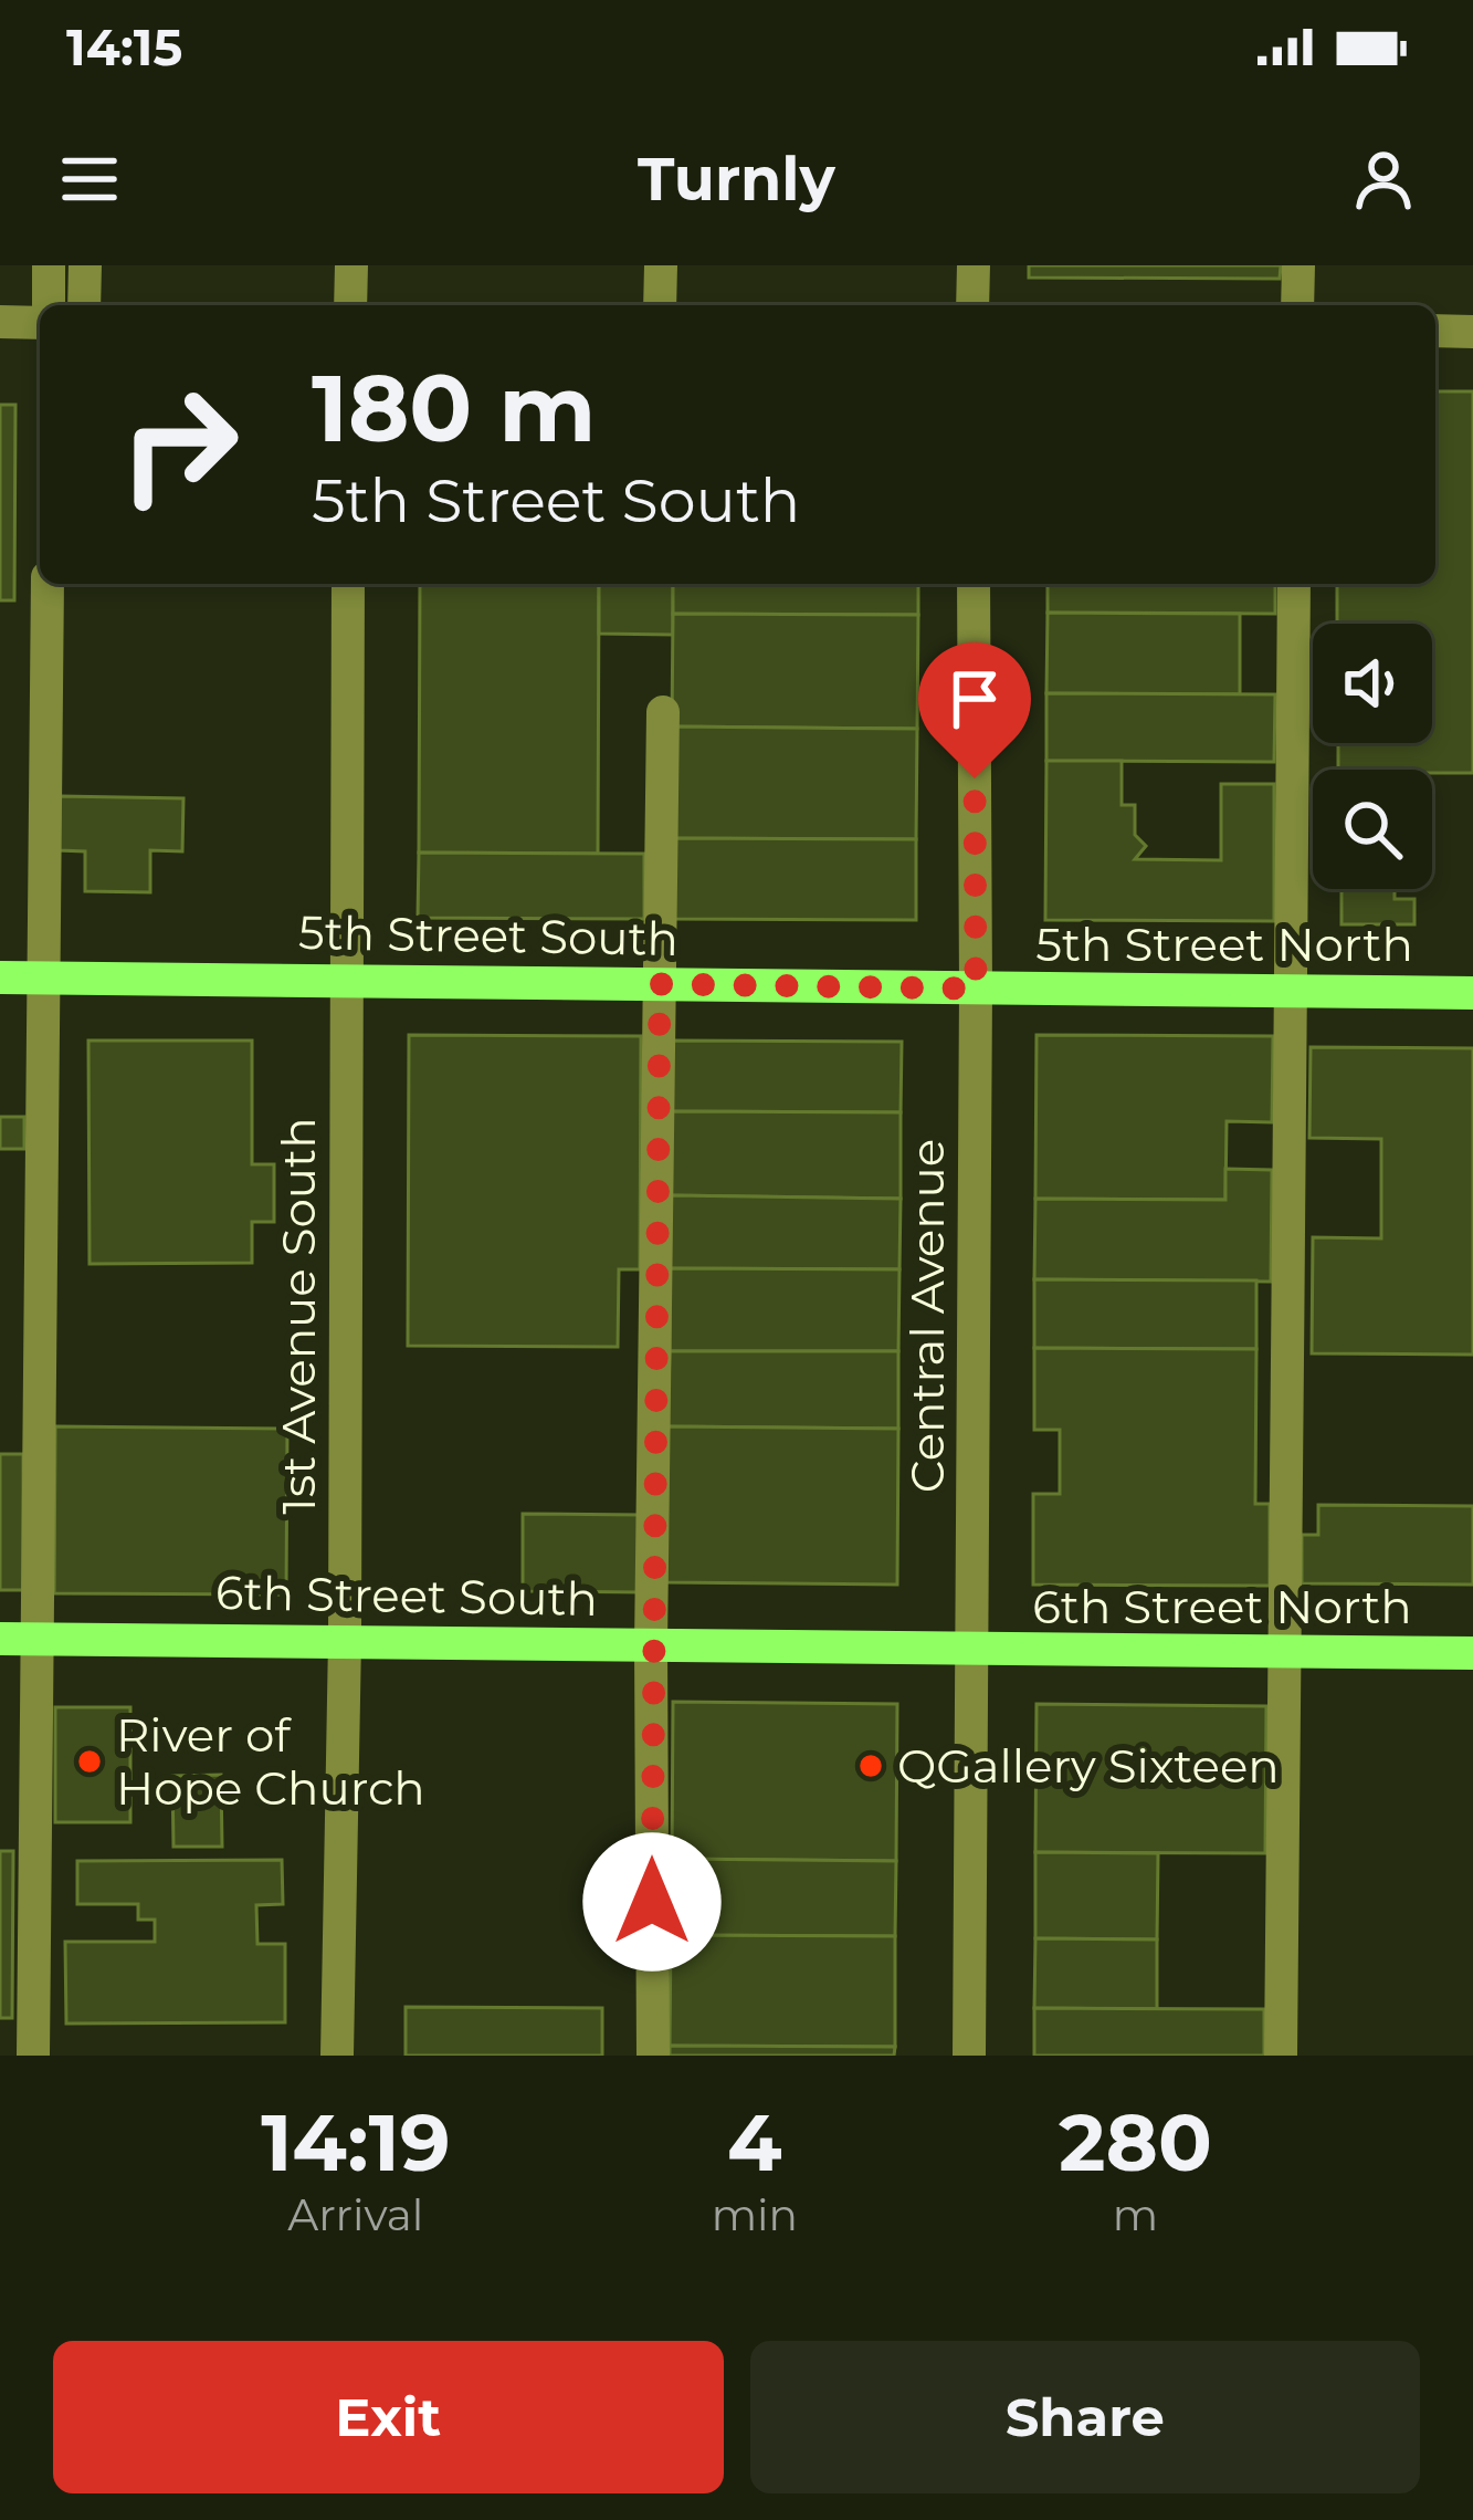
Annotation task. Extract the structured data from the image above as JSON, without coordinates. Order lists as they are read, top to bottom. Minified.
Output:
{"streets":{"main road":["5th Street South","5th Street North","6th Street South","6th Street North"],"street":["1st Avenue South","Central Avenue"]},"crossings":[["5th Street South","5th Street North"],["5th Street South","1st Avenue South"],["5th Street South","Central Avenue"],["5th Street North","Central Avenue"],["1st Avenue South","6th Street South"],["Central Avenue","6th Street South"],["Central Avenue","6th Street North"],["6th Street South","6th Street North"]],"places":["River of Hope Church","QGallery Sixteen"],"page":{"status":"14:15","header":"Turnly","turn":["180 m","5th Street South"],"eta":["14:19","Arrival","4","min","280","m"],"buttons":["Exit","Share"]}}
